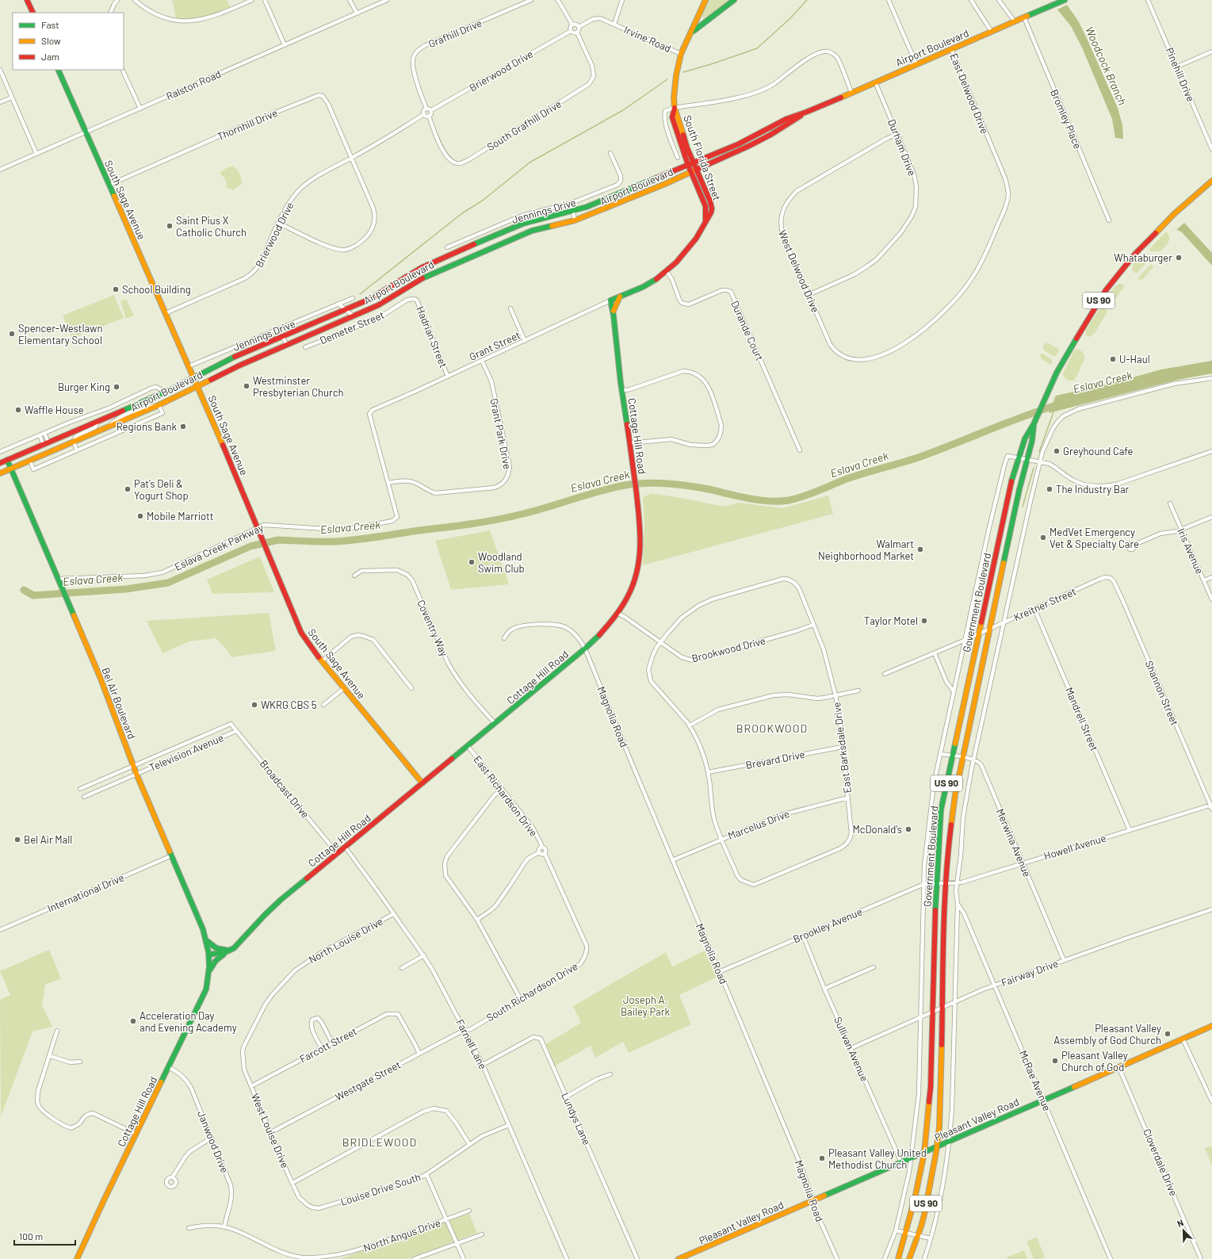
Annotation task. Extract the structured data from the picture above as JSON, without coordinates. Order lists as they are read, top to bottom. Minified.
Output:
{"streets":{"main road":["Airport Boulevard","South Florida Street","South Sage Avenue","US 90","Grant Street","Cottage Hill Road","Government Boulevard","Bel Air Boulevard","Pleasant Valley Road"],"street":["Grafhill Drive","Irvine Road","Brierwood Drive","Pinehill Drive","Ralston Road","East Delwood Drive","Bromley Place","Thornhill Drive","South Grafhill Drive","Durham Drive","Jennings Drive","West Delwood Drive","Demeter Street","Durande Court","Hadrian Street","Grant Park Drive","Eslava Creek Parkway","Iris Avenue","Kreitner Street","Coventry Way","Brookwood Drive","Shannon Street","Magnolia Road","Mandrell Street","East Barksdale Drive","Television Avenue","Brevard Drive","Broadcast Drive","East Richardson Drive","Marcelus Drive","Merwina Avenue","Howell Avenue","International Drive","Brookley Avenue","North Louise Drive","Fairway Drive","South Richardson Drive","Farnell Lane","Farcott Street","Sullivan Avenue","Westgate Street","McRae Avenue","Lundys Lane","West Louise Drive","Janwood Drive","Cloverdale Drive","Louise Drive South","North Angus Drive"]},"crossings":[["Grafhill Drive","Brierwood Drive"],["Grafhill Drive","South Grafhill Drive"],["Irvine Road","Brierwood Drive"],["Irvine Road","South Grafhill Drive"],["Irvine Road","South Florida Street"],["Airport Boulevard","East Delwood Drive"],["Airport Boulevard","Bromley Place"],["Airport Boulevard","Durham Drive"],["Airport Boulevard","South Florida Street"],["Airport Boulevard","South Sage Avenue"],["Airport Boulevard","Bel Air Boulevard"],["Brierwood Drive","Thornhill Drive"],["Brierwood Drive","South Grafhill Drive"],["Brierwood Drive","South Sage Avenue"],["Ralston Road","South Sage Avenue"],["East Delwood Drive","West Delwood Drive"],["Thornhill Drive","South Sage Avenue"],["Durham Drive","West Delwood Drive"],["South Florida Street","Grant Street"],["South Sage Avenue","Jennings Drive"],["South Sage Avenue","Cottage Hill Road"],["South Sage Avenue","Eslava Creek Parkway"],["Demeter Street","Hadrian Street"],["Durande Court","Grant Street"],["Hadrian Street","Grant Street"],["Grant Street","Grant Park Drive"],["Grant Street","Cottage Hill Road"],["Grant Street","Eslava Creek Parkway"],["Cottage Hill Road","Coventry Way"],["Cottage Hill Road","Brookwood Drive"],["Cottage Hill Road","Bel Air Boulevard"],["Cottage Hill Road","Magnolia Road"],["Cottage Hill Road","Broadcast Drive"],["Cottage Hill Road","East Richardson Drive"],["Cottage Hill Road","Farnell Lane"],["Cottage Hill Road","Janwood Drive"],["Eslava Creek Parkway","Bel Air Boulevard"],["Government Boulevard","Kreitner Street"],["Government Boulevard","Howell Avenue"],["Government Boulevard","Brookley Avenue"],["Government Boulevard","Fairway Drive"],["Government Boulevard","Pleasant Valley Road"],["Kreitner Street","Shannon Street"],["Kreitner Street","Mandrell Street"],["Brookwood Drive","East Barksdale Drive"],["Shannon Street","Howell Avenue"],["Bel Air Boulevard","Television Avenue"],["Bel Air Boulevard","International Drive"],["Magnolia Road","Marcelus Drive"],["Magnolia Road","Brookley Avenue"],["Magnolia Road","Pleasant Valley Road"],["Mandrell Street","Howell Avenue"],["East Barksdale Drive","Brevard Drive"],["East Barksdale Drive","Marcelus Drive"],["Television Avenue","Broadcast Drive"],["East Richardson Drive","South Richardson Drive"],["Merwina Avenue","Howell Avenue"],["Merwina Avenue","Fairway Drive"],["Howell Avenue","Brookley Avenue"],["Brookley Avenue","Sullivan Avenue"],["North Louise Drive","Farnell Lane"],["North Louise Drive","West Louise Drive"],["Fairway Drive","Sullivan Avenue"],["Fairway Drive","McRae Avenue"],["South Richardson Drive","Farnell Lane"],["South Richardson Drive","Westgate Street"],["Farnell Lane","Westgate Street"],["Farnell Lane","Lundys Lane"],["Farnell Lane","Louise Drive South"],["Farcott Street","Westgate Street"],["Farcott Street","West Louise Drive"],["Sullivan Avenue","Pleasant Valley Road"],["Westgate Street","West Louise Drive"],["McRae Avenue","Pleasant Valley Road"],["Pleasant Valley Road","Cloverdale Drive"],["West Louise Drive","Louise Drive South"],["Janwood Drive","North Angus Drive"]],"districts":["BROOKWOOD","BRIDLEWOOD"],"water":["Woodcock Branch","Eslava Creek"],"parks":["Joseph A. Bailey Park"],"places":["Saint Pius X Catholic Church","Whataburger","School Building","Spencer-Westlawn Elementary School","U-Haul","Westminster Presbyterian Church","Burger King","Waffle House","Regions Bank","Greyhound Cafe","Pat's Deli & Yogurt Shop","The Industry Bar","Mobile Marriott","MedVet Emergency Vet & Specialty Care","Walmart Neighborhood Market","Woodland Swim Club","Taylor Motel","WKRG CBS 5","McDonald's","Bel Air Mall","Acceleration Day and Evening Academy","Pleasant Valley Assembly of God Church","Pleasant Valley Church of God","Pleasant Valley United Methodist Church"],"legend":["Fast","Slow","Jam"],"scale_bar":"100 m","north":"top left"}
